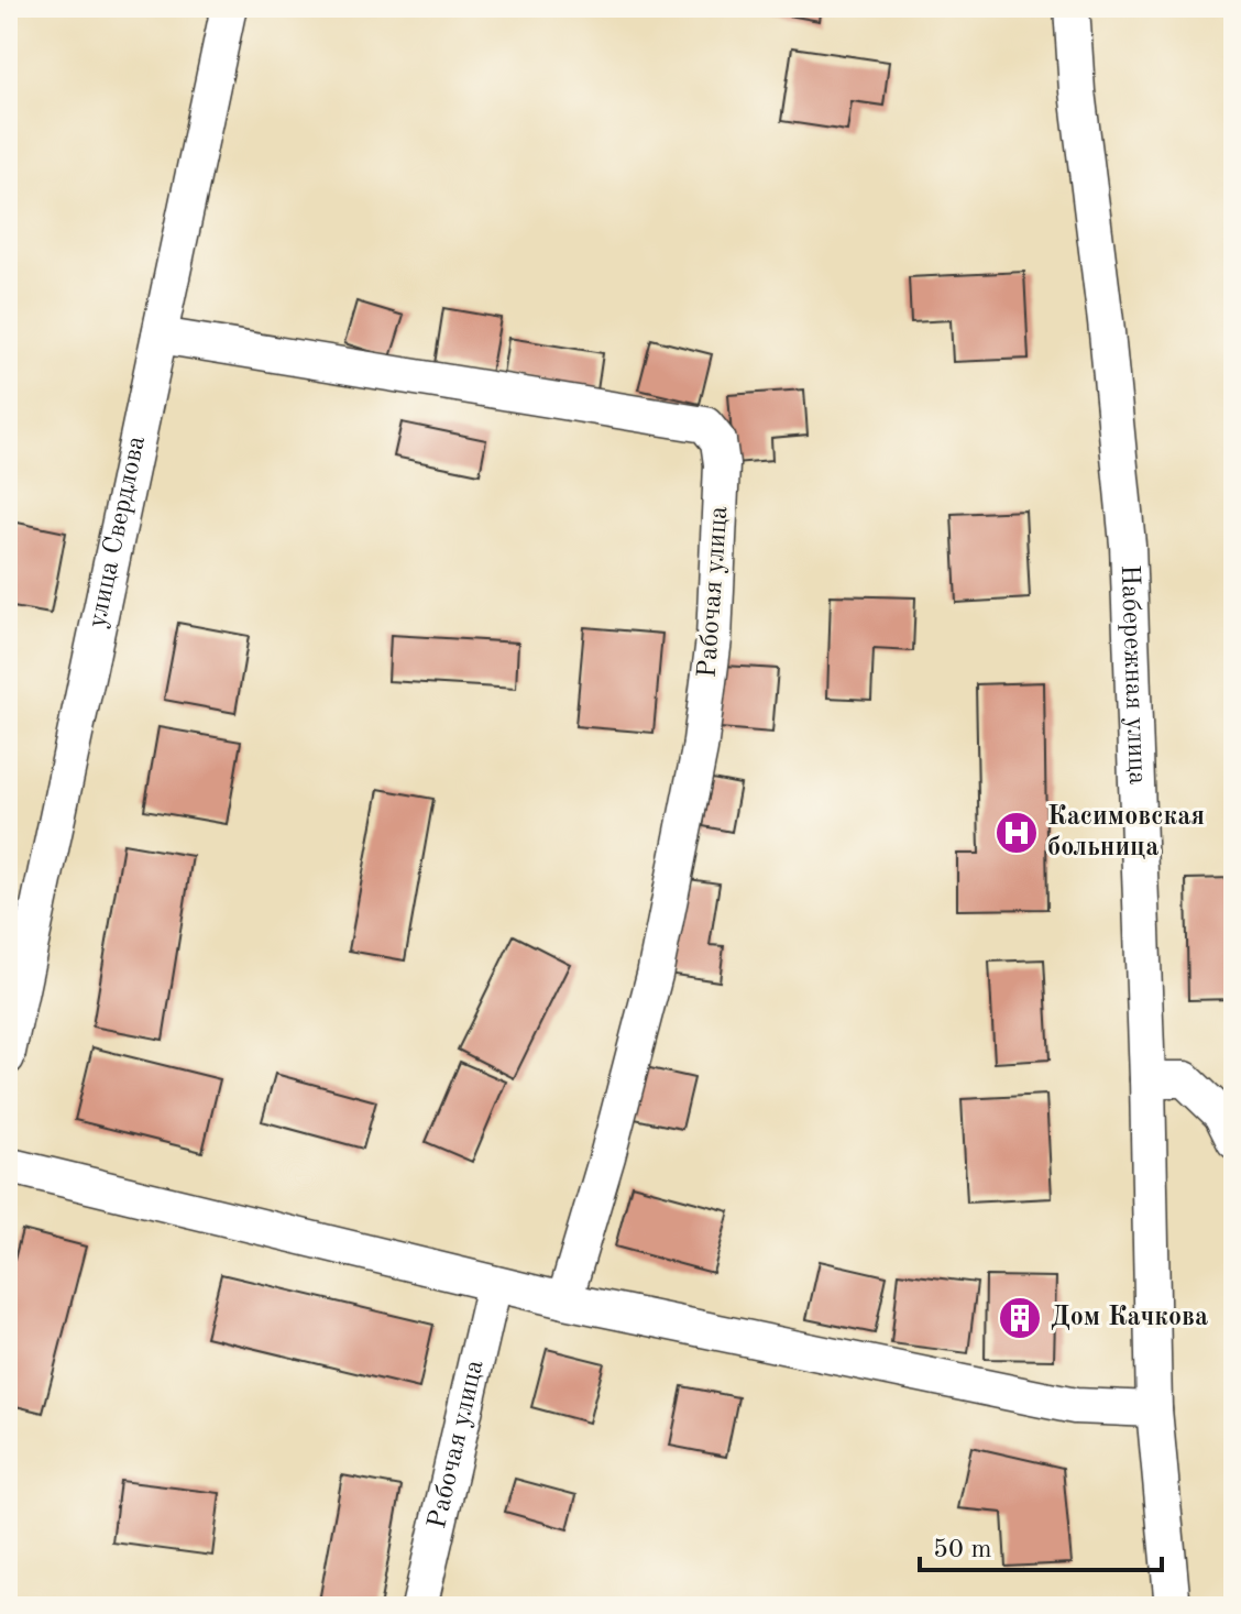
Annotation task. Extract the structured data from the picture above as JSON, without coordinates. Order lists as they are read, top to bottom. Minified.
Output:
{"streets":{"street":["улица Свердлова","Рабочая улица","Набережная улица"]},"crossings":[["улица Свердлова","Рабочая улица"]],"places":{"hospital":["Касимовская больница"],"building":["Дом Качкова"]},"scale_bar":"50 m"}
